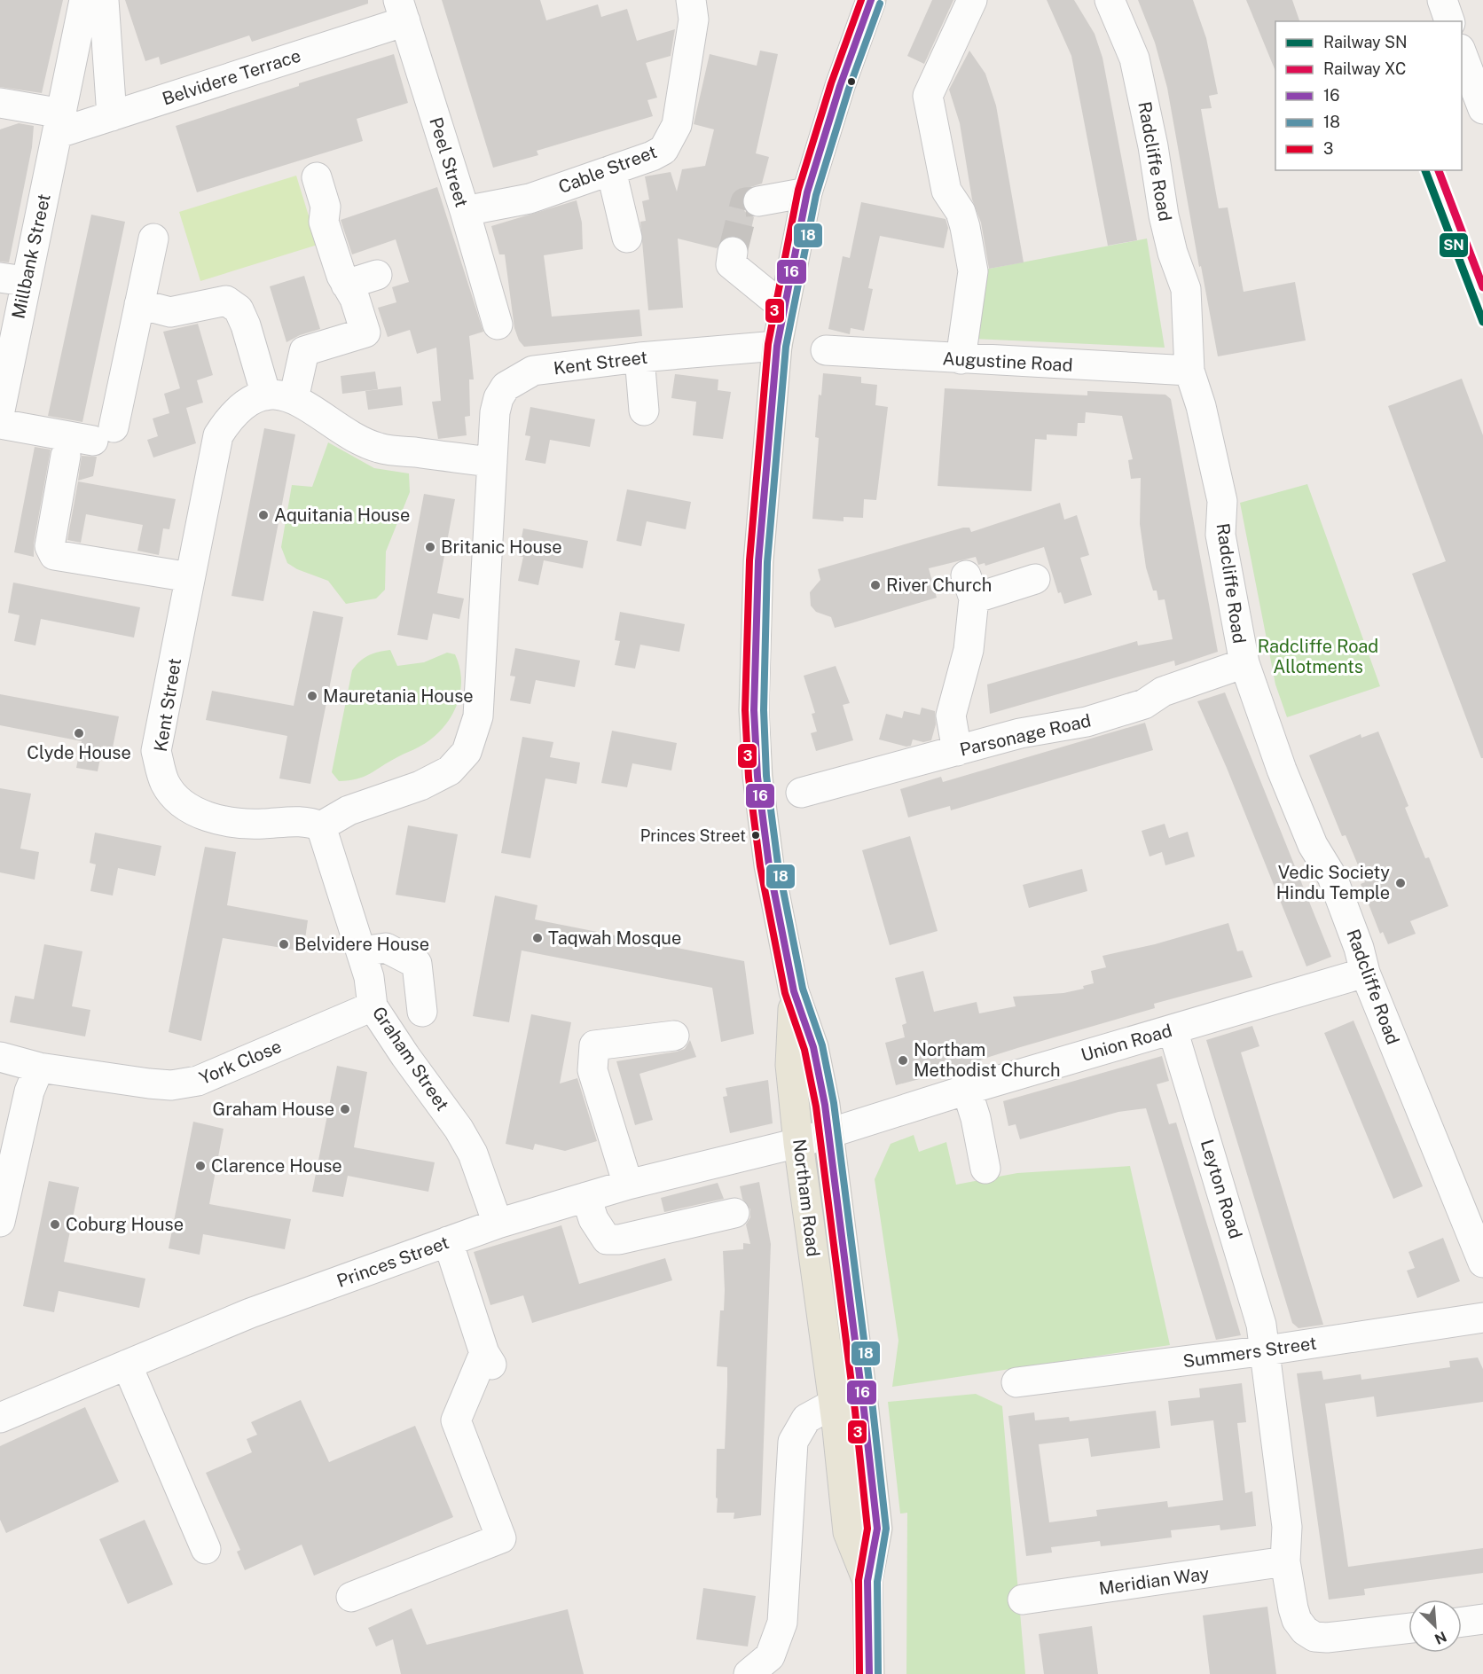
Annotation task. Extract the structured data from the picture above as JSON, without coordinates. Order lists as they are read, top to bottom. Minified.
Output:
{"streets":{"main road":["Northam Road"],"street":["Belvidere Terrace","Radcliffe Road","Peel Street","Cable Street","Millbank Street","Augustine Road","Kent Street","Parsonage Road","Union Road","Graham Street","York Close","Leyton Road","Princes Street","Summers Street","Meridian Way"]},"crossings":[["Belvidere Terrace","Peel Street"],["Belvidere Terrace","Millbank Street"],["Radcliffe Road","Augustine Road"],["Radcliffe Road","Parsonage Road"],["Radcliffe Road","Union Road"],["Peel Street","Cable Street"],["Kent Street","Graham Street"],["Kent Street","Northam Road"],["Union Road","Leyton Road"],["Union Road","Northam Road"],["Union Road","Princes Street"],["Graham Street","York Close"],["Graham Street","Princes Street"],["Leyton Road","Summers Street"],["Northam Road","Princes Street"]],"parks":["Radcliffe Road Allotments"],"places":["Aquitania House","Britanic House","River Church","Mauretania House","Clyde House","Princes Street","Vedic Society Hindu Temple","Taqwah Mosque","Belvidere House","Northam Methodist Church","Graham House","Clarence House","Coburg House"],"lines":["transit line 16","transit line 3","transit line 18","rail line SN","rail line XC"],"legend":["Railway SN","Railway XC","16","18","3"],"north":"bottom right"}
